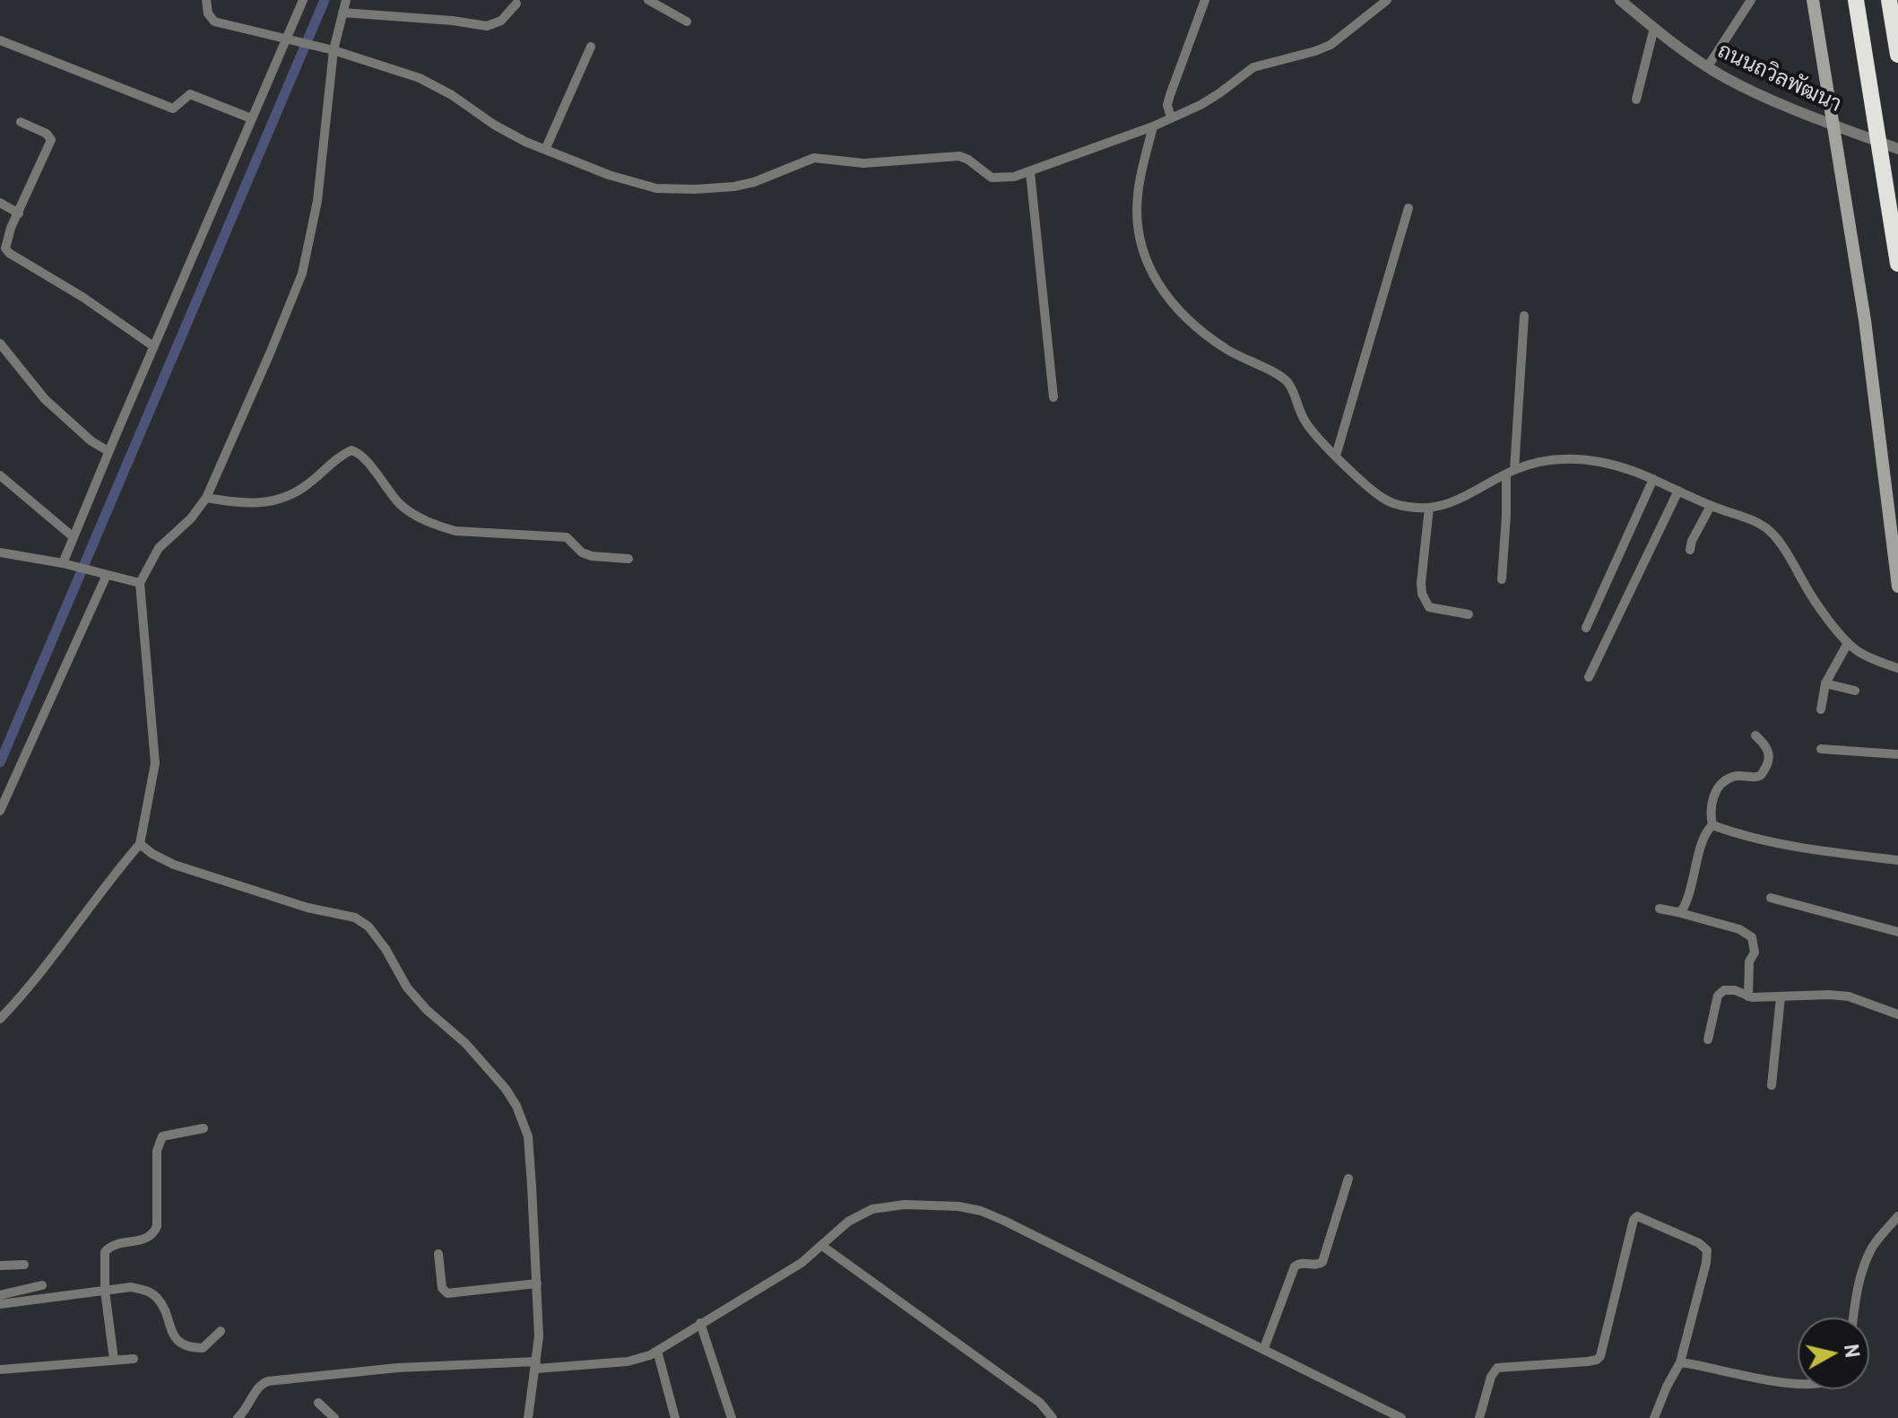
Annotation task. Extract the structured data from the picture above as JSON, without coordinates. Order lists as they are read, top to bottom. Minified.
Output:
{"streets":{"street":["ถนนถวิลพัฒนา"]},"north":"right"}
